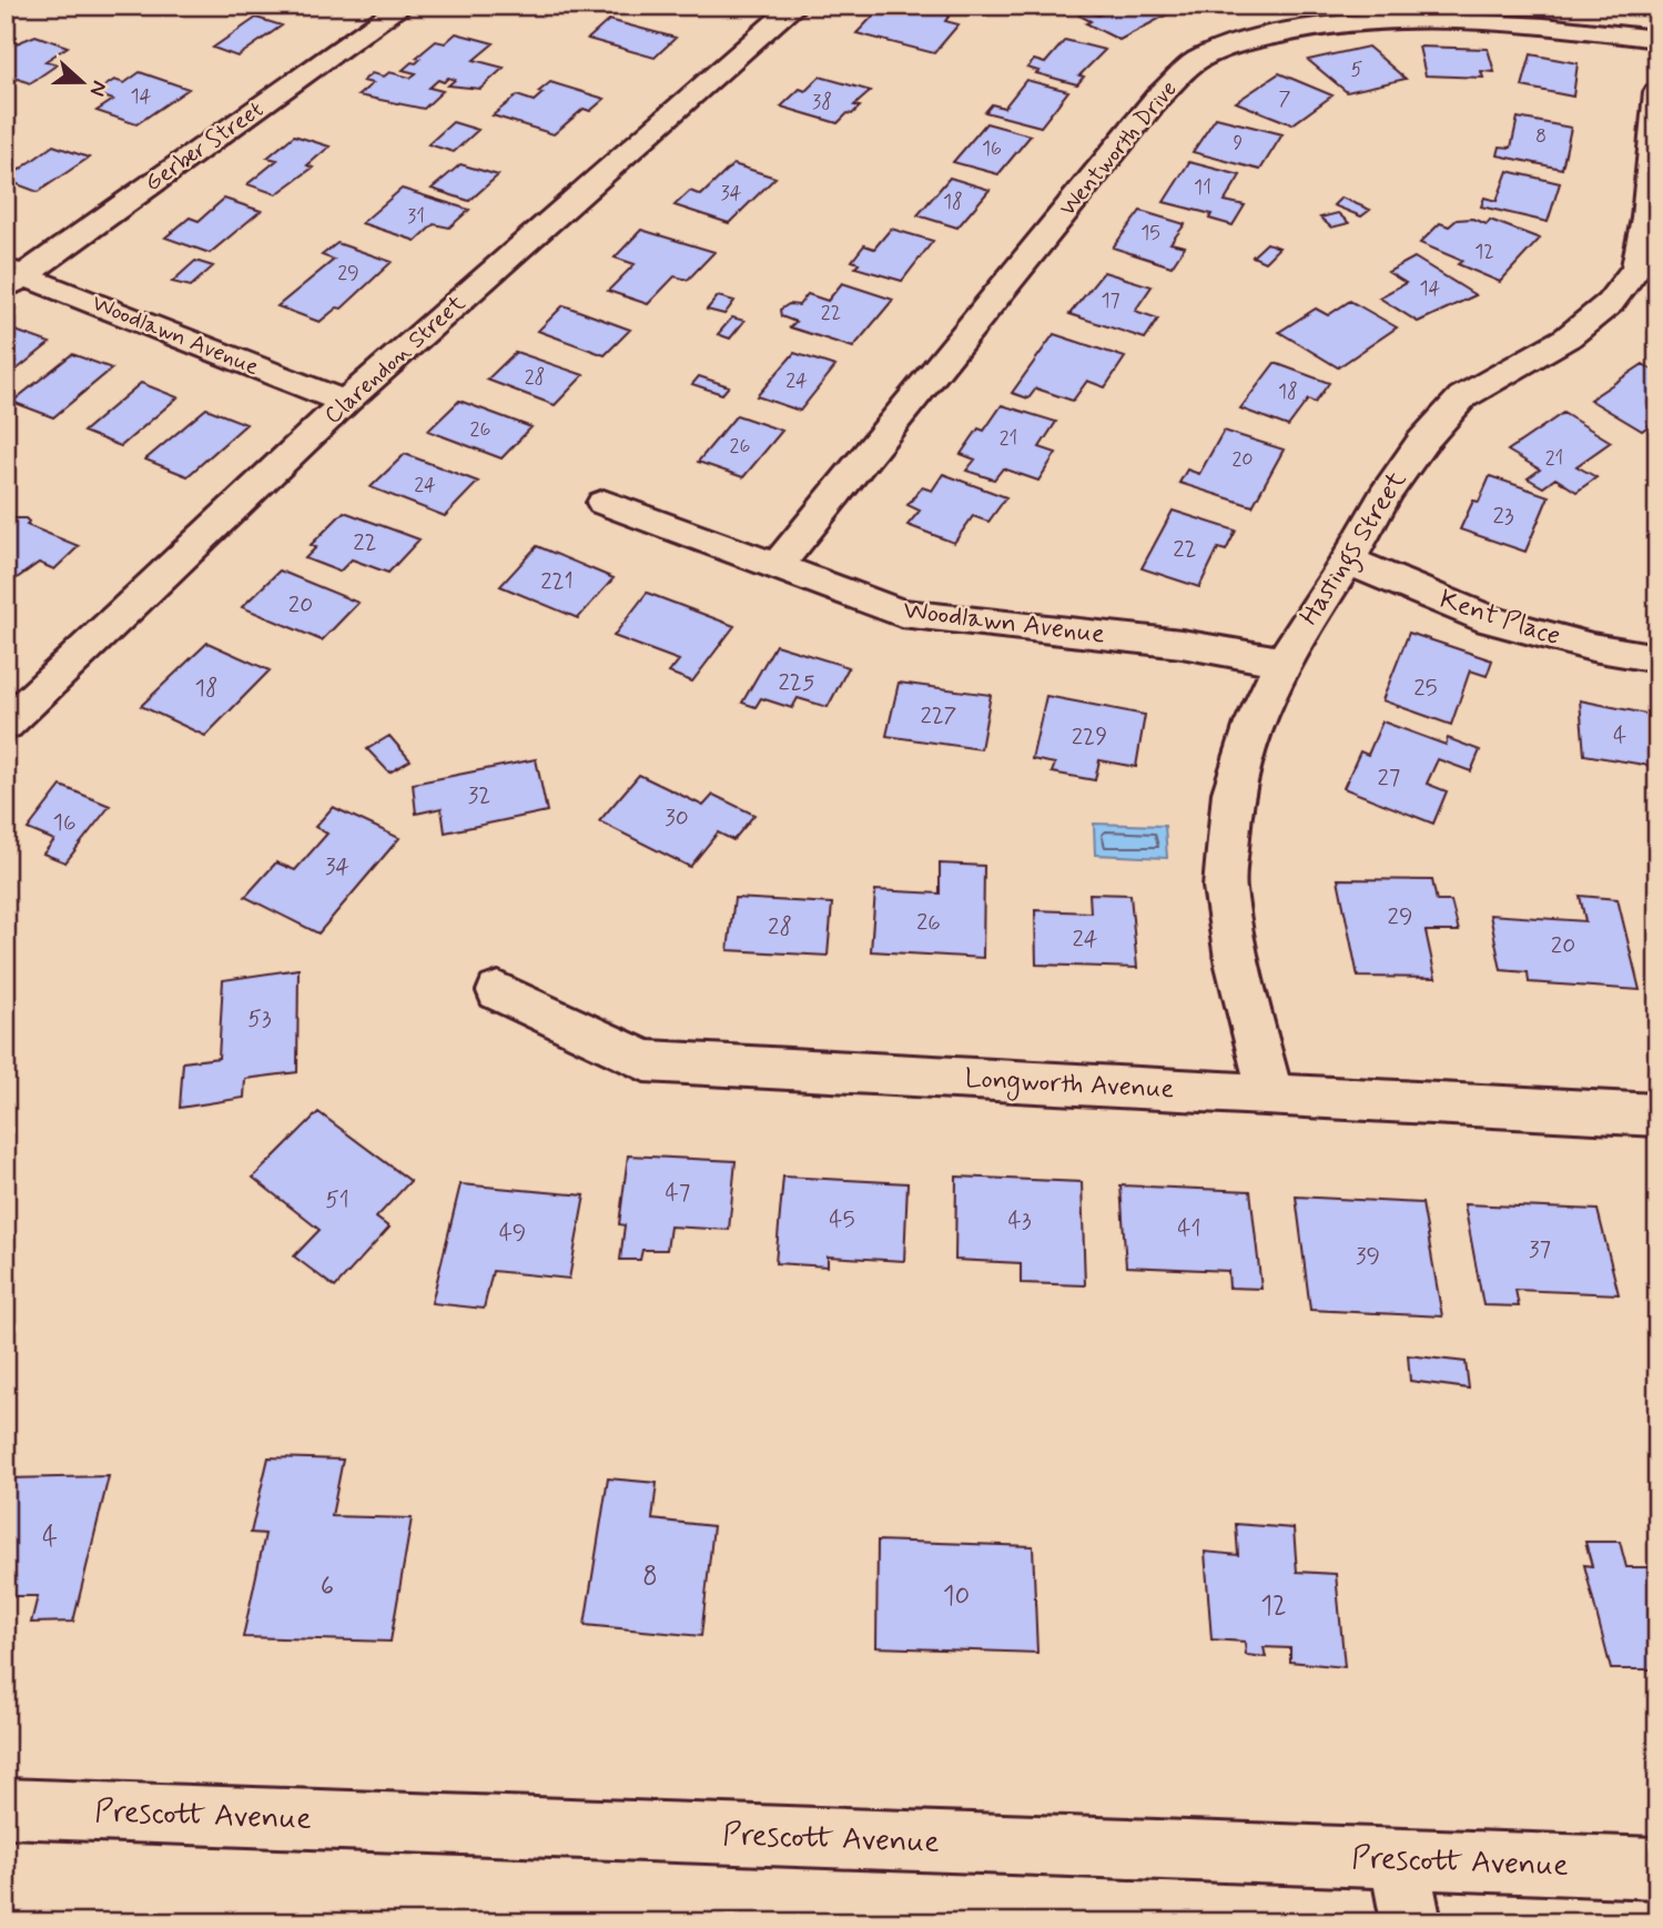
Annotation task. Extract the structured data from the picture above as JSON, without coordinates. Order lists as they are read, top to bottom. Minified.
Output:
{"streets":{"street":["Gerber Street","Wentworth Drive","Woodlawn Avenue","Clarendon Street","Hastings Street","Kent Place","Longworth Avenue","Prescott Avenue"]},"crossings":[["Gerber Street","Woodlawn Avenue"],["Wentworth Drive","Woodlawn Avenue"],["Woodlawn Avenue","Clarendon Street"],["Woodlawn Avenue","Hastings Street"],["Hastings Street","Kent Place"],["Hastings Street","Longworth Avenue"]],"house_numbers":["5","14","7","38","8","9","16","11","34","18","31","15","12","29","14","17","22","28","24","18","26","21","26","21","20","24","23","22","22","221","20","225","18","25","227","4","229","27","32","30","16","34","29","26","28","24","20","53","47","51","45","43","41","49","37","39","4","8","6","10","12"],"north":"right"}
